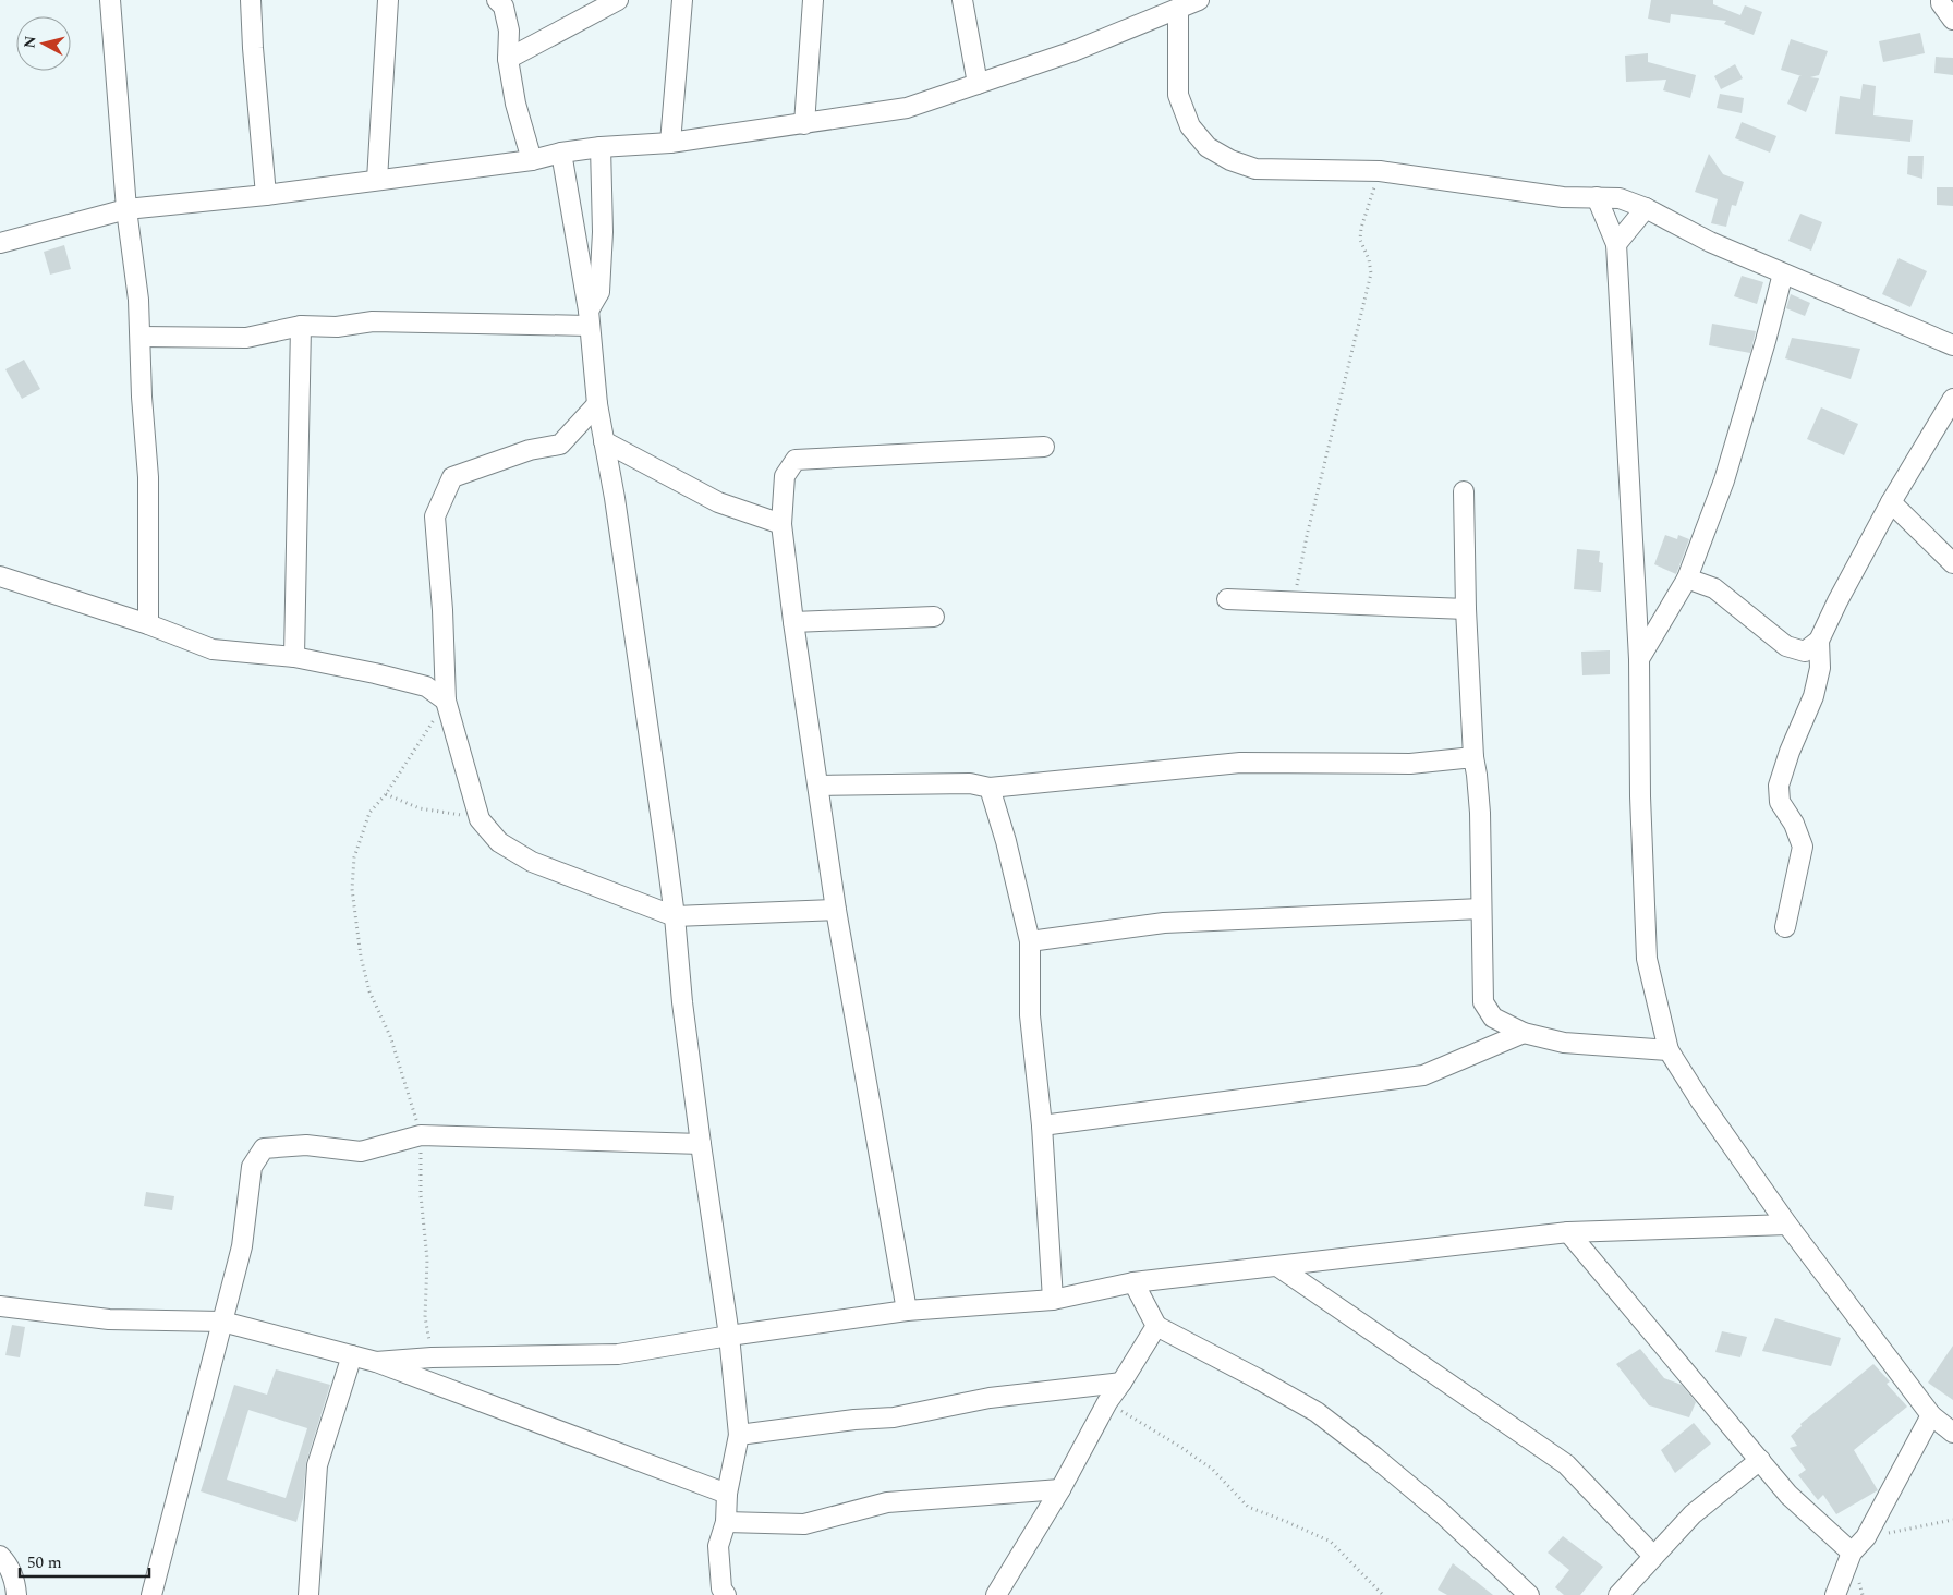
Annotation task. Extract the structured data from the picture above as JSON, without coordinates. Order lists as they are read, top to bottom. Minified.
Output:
{"scale_bar":"50 m","north":"left"}
